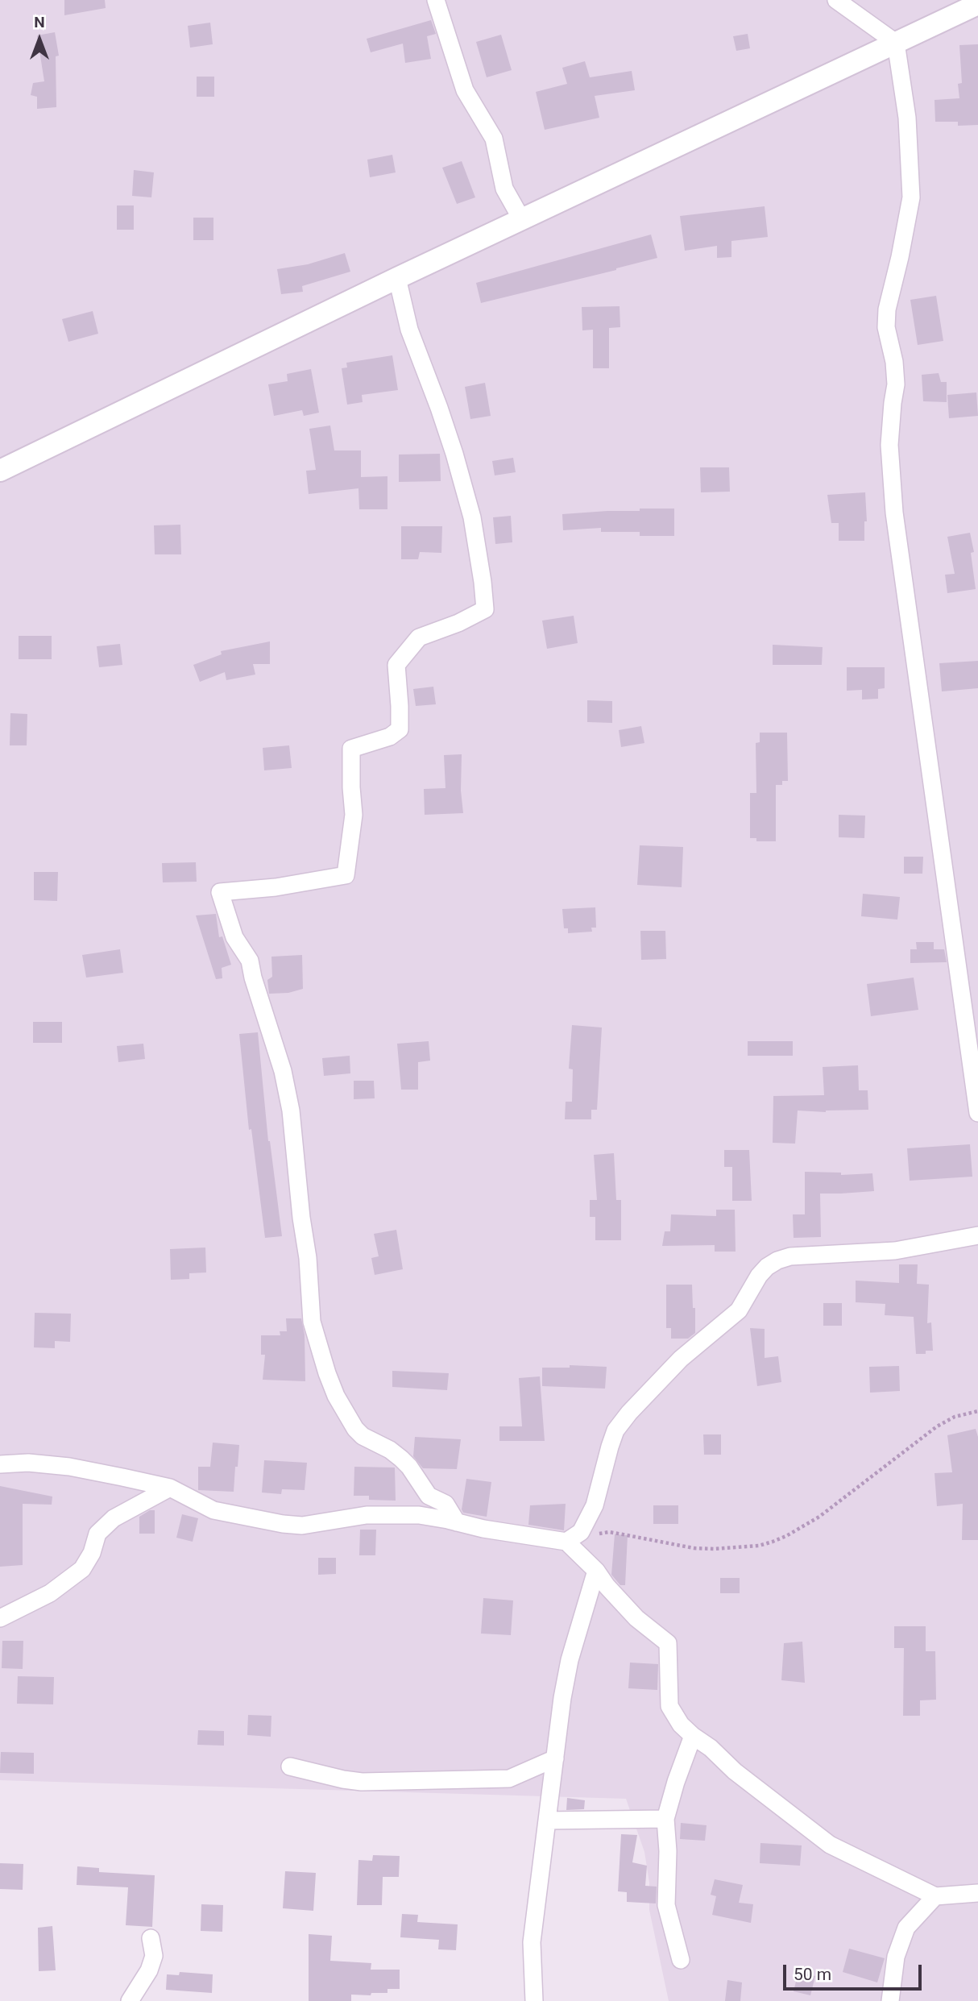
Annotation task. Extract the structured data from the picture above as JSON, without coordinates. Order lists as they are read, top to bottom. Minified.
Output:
{"scale_bar":"50 m","north":"top"}
